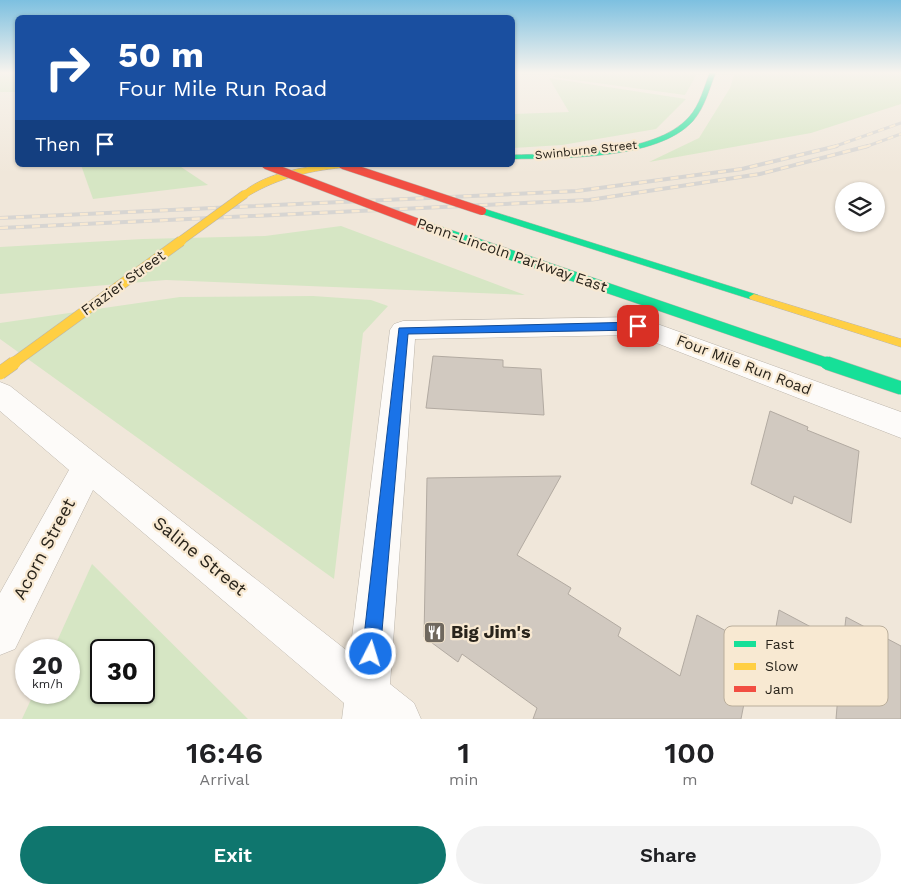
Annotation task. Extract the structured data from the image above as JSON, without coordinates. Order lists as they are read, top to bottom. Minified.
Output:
{"streets":{"main road":["Swinburne Street","Penn-Lincoln Parkway East","Frazier Street"],"street":["Four Mile Run Road","Acorn Street","Saline Street"]},"crossings":[["Four Mile Run Road","Saline Street"],["Acorn Street","Saline Street"]],"places":{"restaurant":["Big Jim's"]},"legend":["Fast","Slow","Jam"],"page":{"turn":["50 m","Four Mile Run Road"],"then":"Then","speed":"20 km/h","limit":"30","eta":["16:46","Arrival","1","min","100","m"],"buttons":["Exit","Share"]}}
